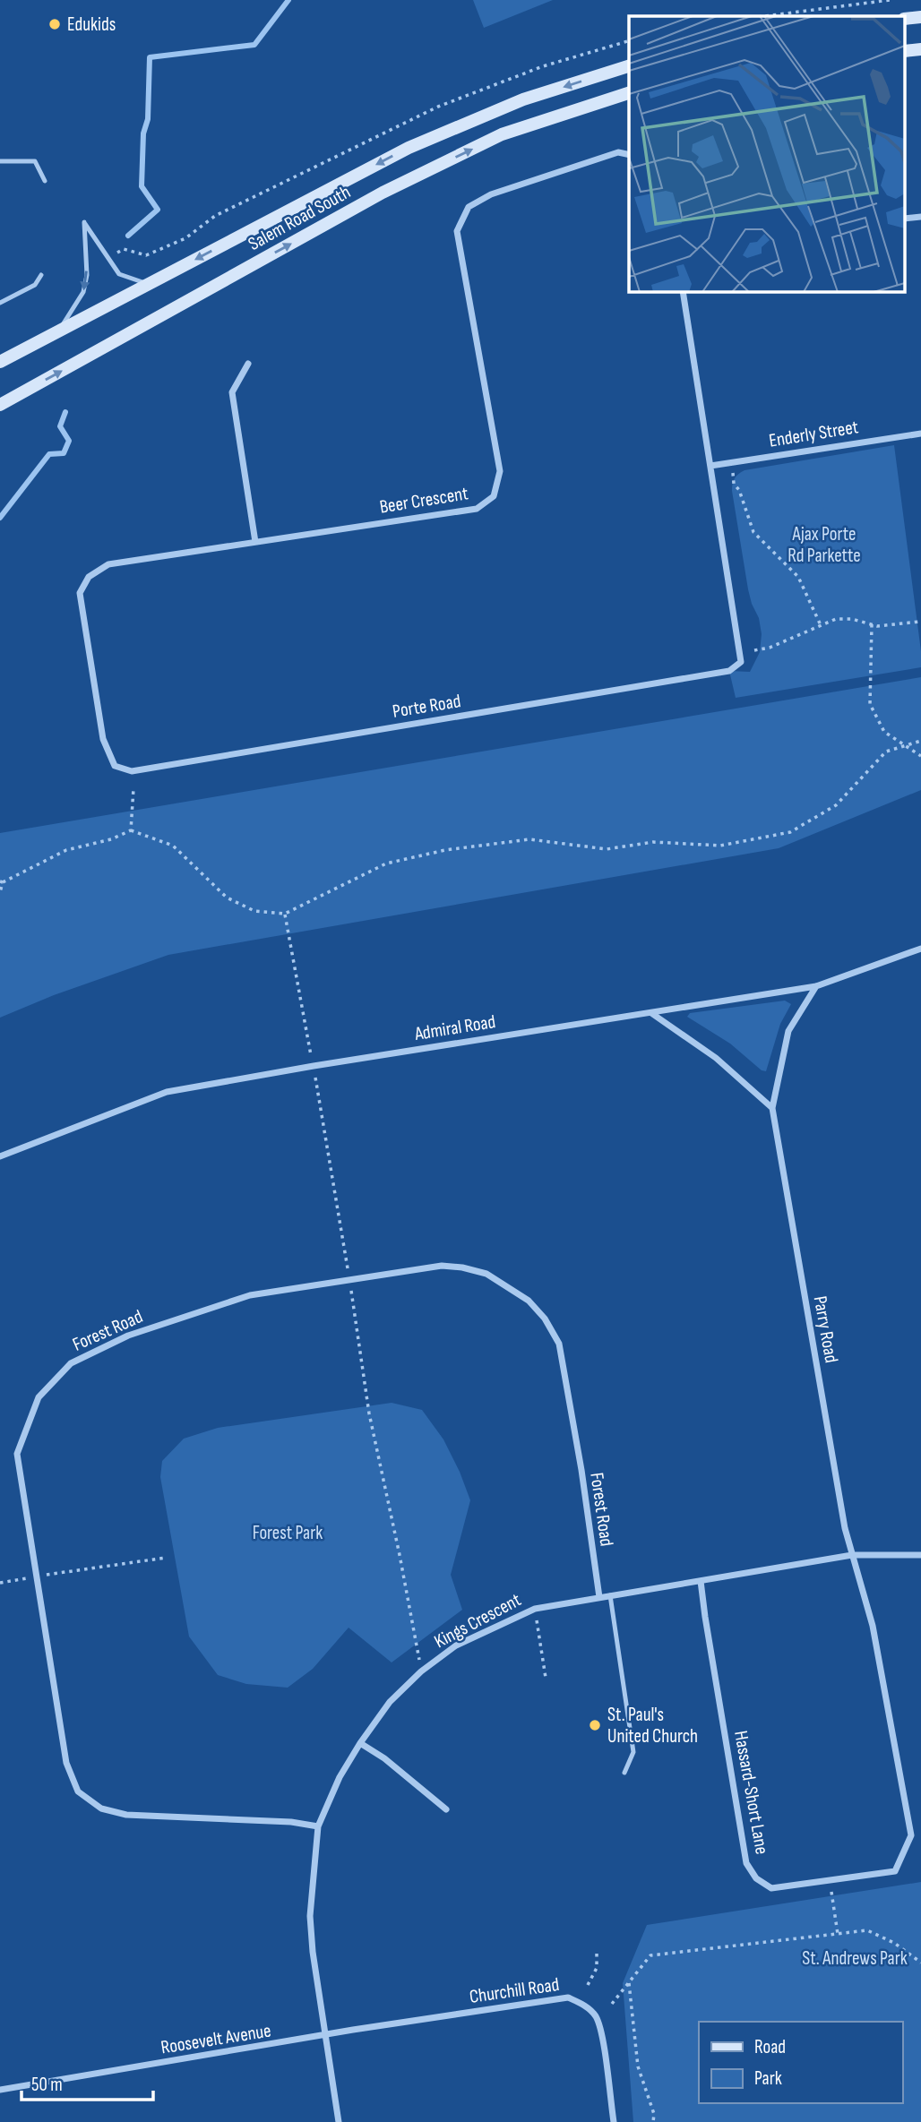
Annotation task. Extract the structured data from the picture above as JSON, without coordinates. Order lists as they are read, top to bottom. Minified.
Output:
{"streets":{"main road":["Salem Road South"],"street":["Enderly Street","Beer Crescent","Porte Road","Admiral Road","Parry Road","Forest Road","Kings Crescent","Hassard-Short Lane","Churchill Road","Roosevelt Avenue"]},"crossings":[["Enderly Street","Porte Road"],["Beer Crescent","Porte Road"],["Admiral Road","Parry Road"],["Parry Road","Kings Crescent"],["Parry Road","Hassard-Short Lane"],["Forest Road","Kings Crescent"],["Kings Crescent","Hassard-Short Lane"],["Kings Crescent","Churchill Road"],["Kings Crescent","Roosevelt Avenue"],["Churchill Road","Roosevelt Avenue"]],"parks":["Ajax Porte Rd Parkette","Forest Park","St. Andrews Park"],"places":["Edukids","St. Paul's United Church"],"legend":["Road","Park"],"scale_bar":"50 m"}
